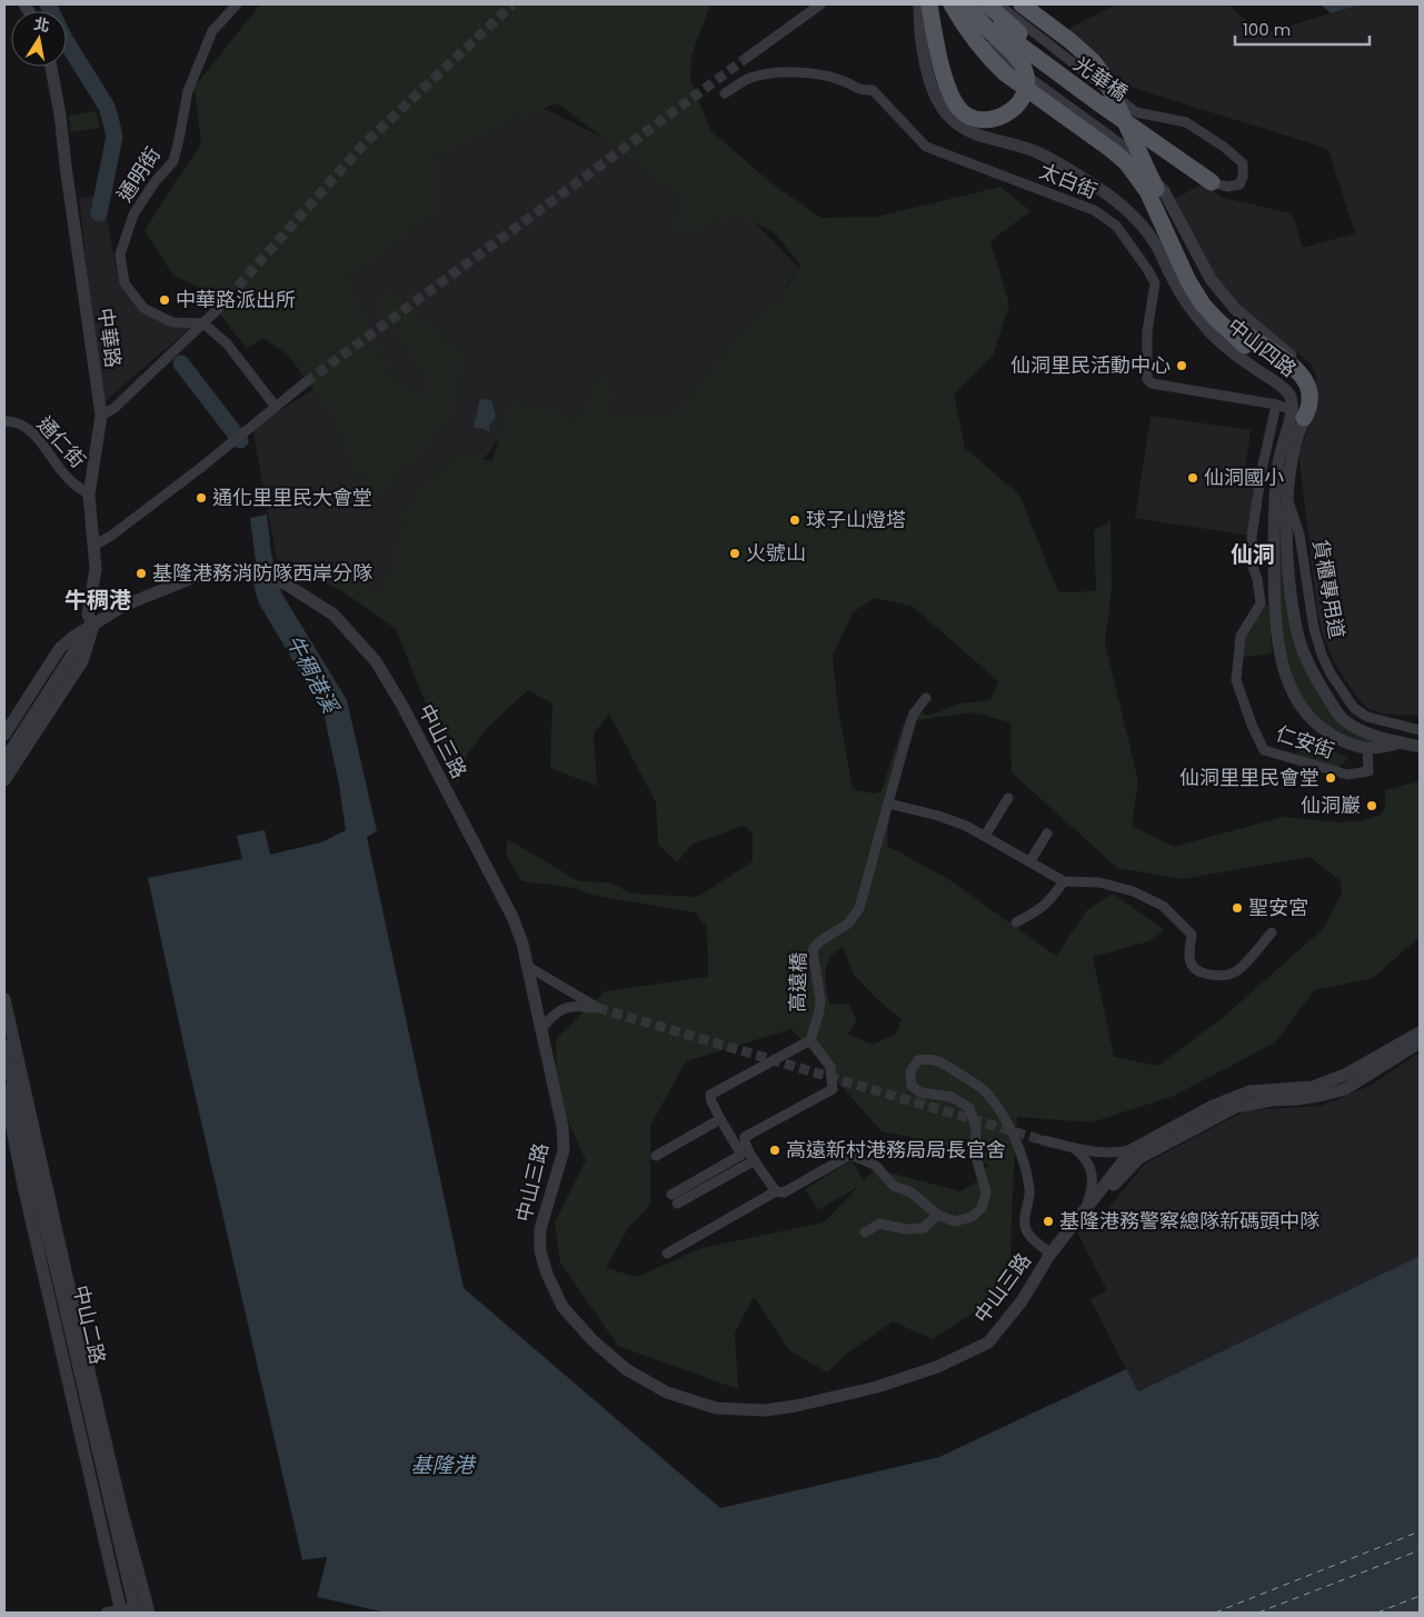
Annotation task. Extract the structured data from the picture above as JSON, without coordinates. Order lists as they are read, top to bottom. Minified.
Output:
{"streets":{"main road":["光華橋"],"street":["通明街","太白街","中華路","中山四路","通仁街","貨櫃專用道","中山三路","仁安街","高遠橋","中山二路"]},"crossings":[["太白街","中山四路"],["太白街","仁安街"],["中華路","通仁街"],["中華路","中山三路"],["中山四路","仁安街"]],"districts":["仙洞","牛稠港"],"water":["牛稠港溪","基隆港"],"places":["中華路派出所","仙洞里民活動中心","仙洞國小","通化里里民大會堂","球子山燈塔","火號山","基隆港務消防隊西岸分隊","仙洞里里民會堂","仙洞巖","聖安宮","高遠新村港務局局長官舍","基隆港務警察總隊新碼頭中隊"],"scale_bar":"100 m","north":"top"}
